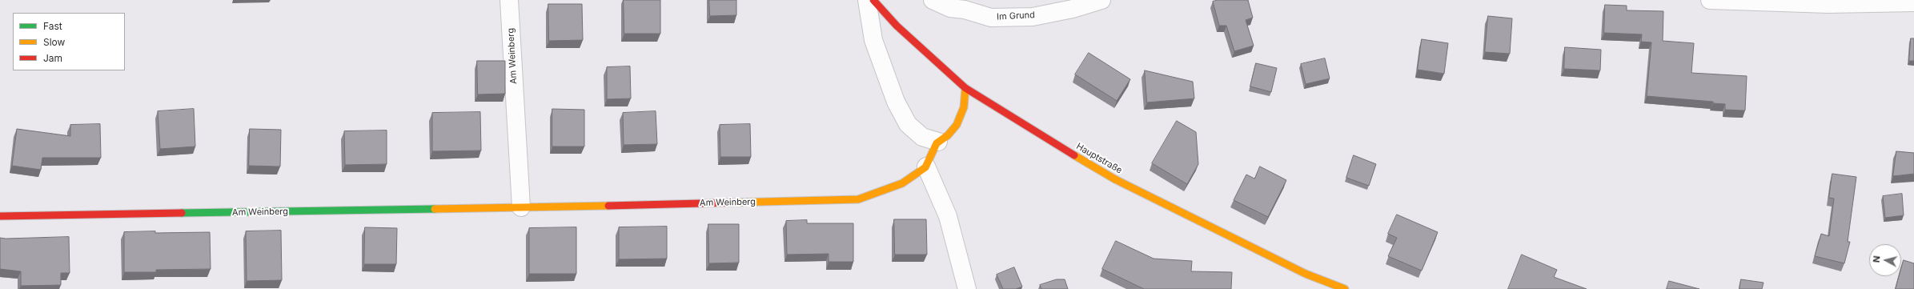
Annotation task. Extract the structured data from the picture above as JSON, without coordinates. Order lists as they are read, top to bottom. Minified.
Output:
{"streets":{"street":["Im Grund","Am Weinberg","Hauptstraße"]},"crossings":[["Am Weinberg","Hauptstraße"]],"legend":["Fast","Slow","Jam"],"north":"left"}
